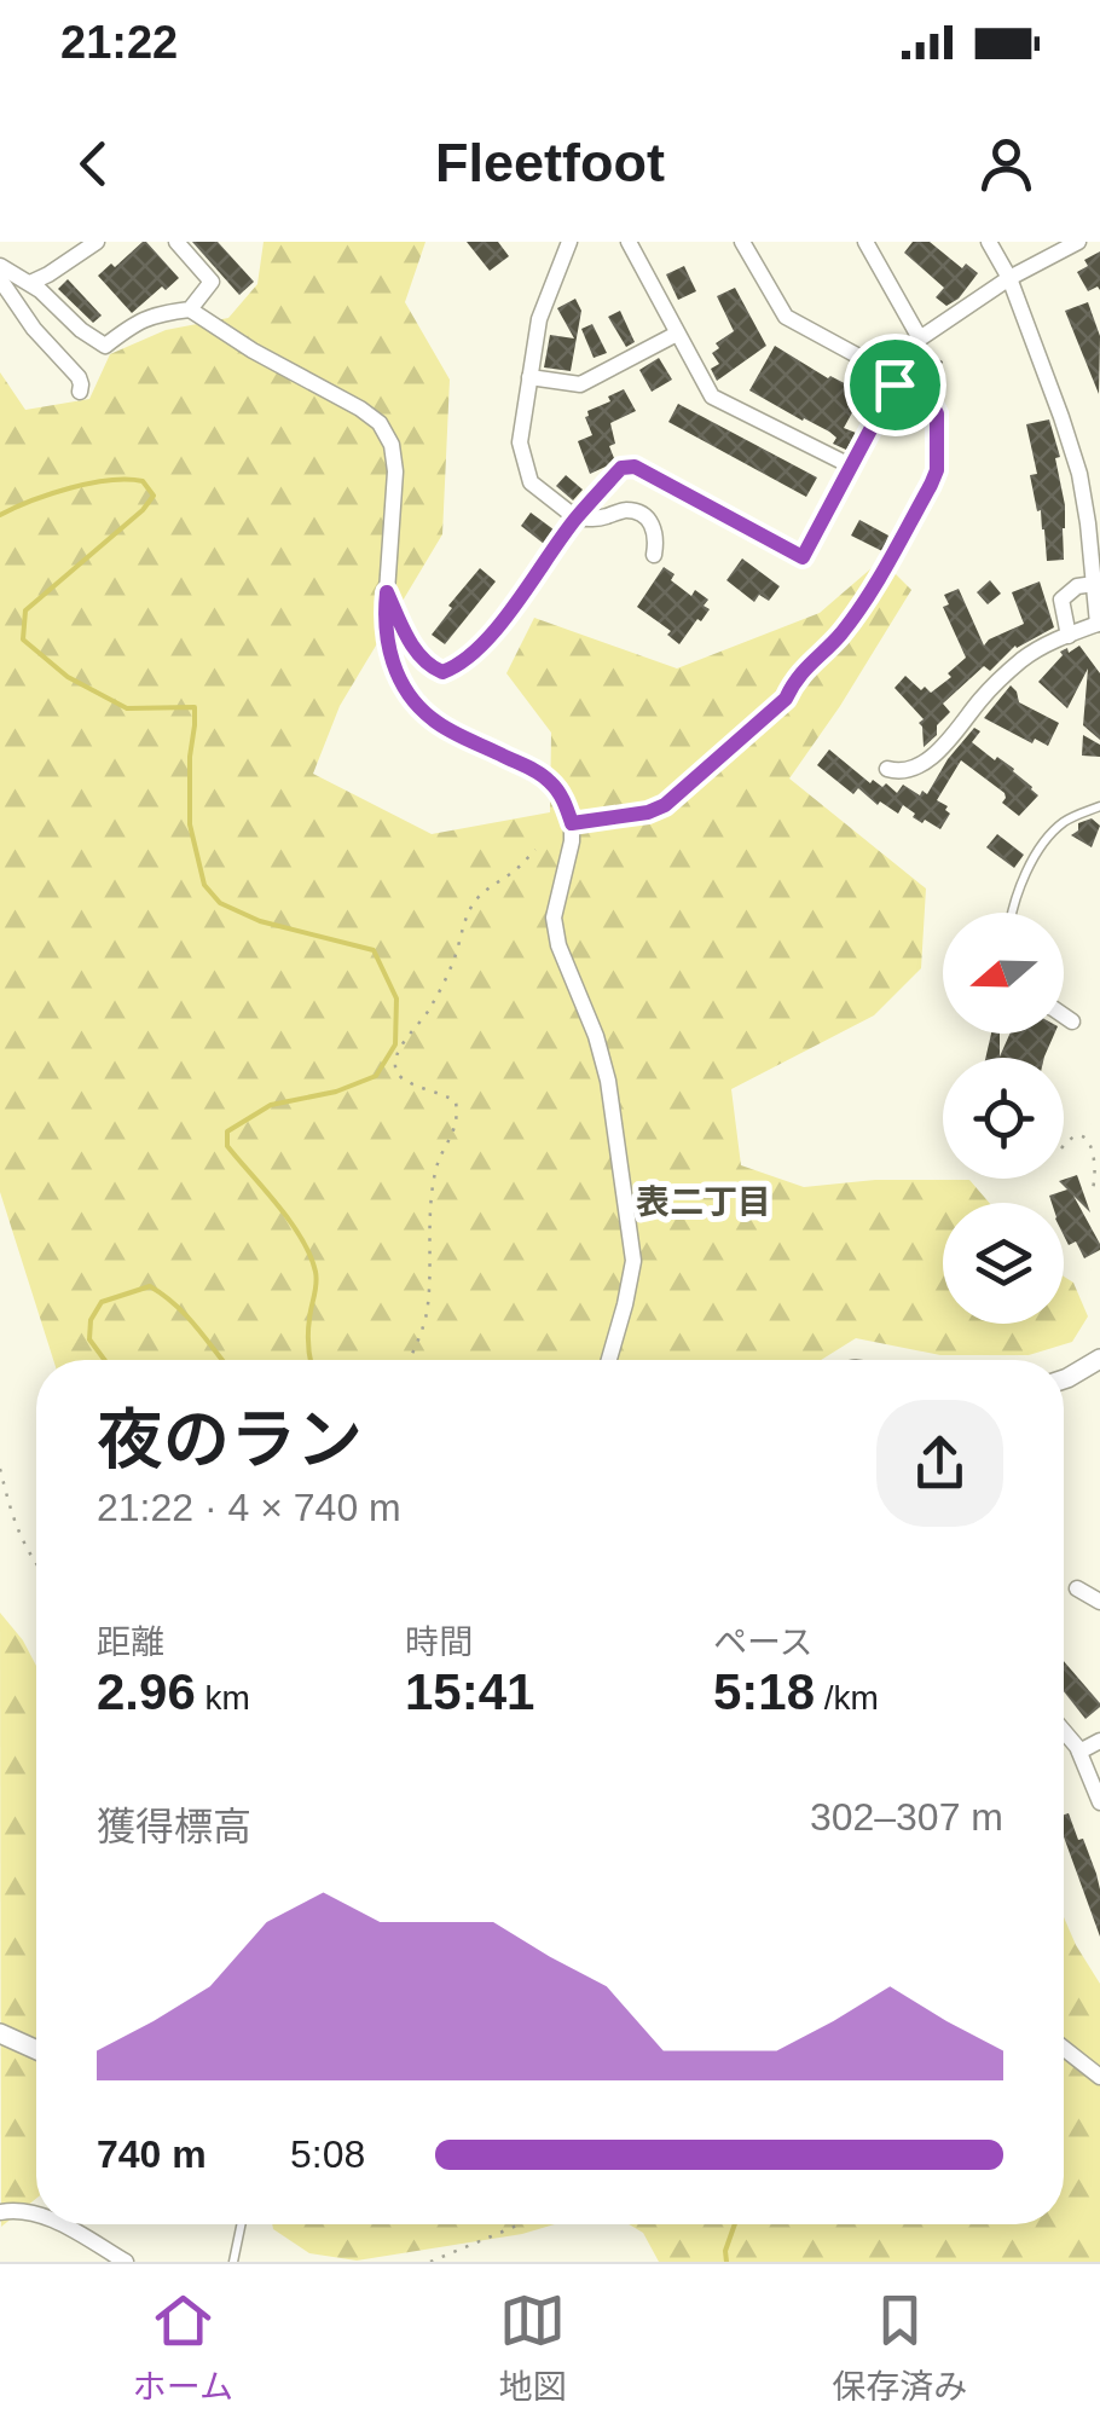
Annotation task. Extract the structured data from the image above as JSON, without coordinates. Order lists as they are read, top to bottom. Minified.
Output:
{"districts":["表二丁目"],"north":"left","page":{"status":"21:22","header":"Fleetfoot","heading":["夜のラン","21:22 · 4 × 740 m"],"stats":[["距離","2.96 km"],["時間","15:41"],["ペース","5:18 /km"]],"chart":["獲得標高","302–307 m"],"list":[{"name":"740 m","note":"5:08"}],"tabs":["ホーム","地図","保存済み"]}}
